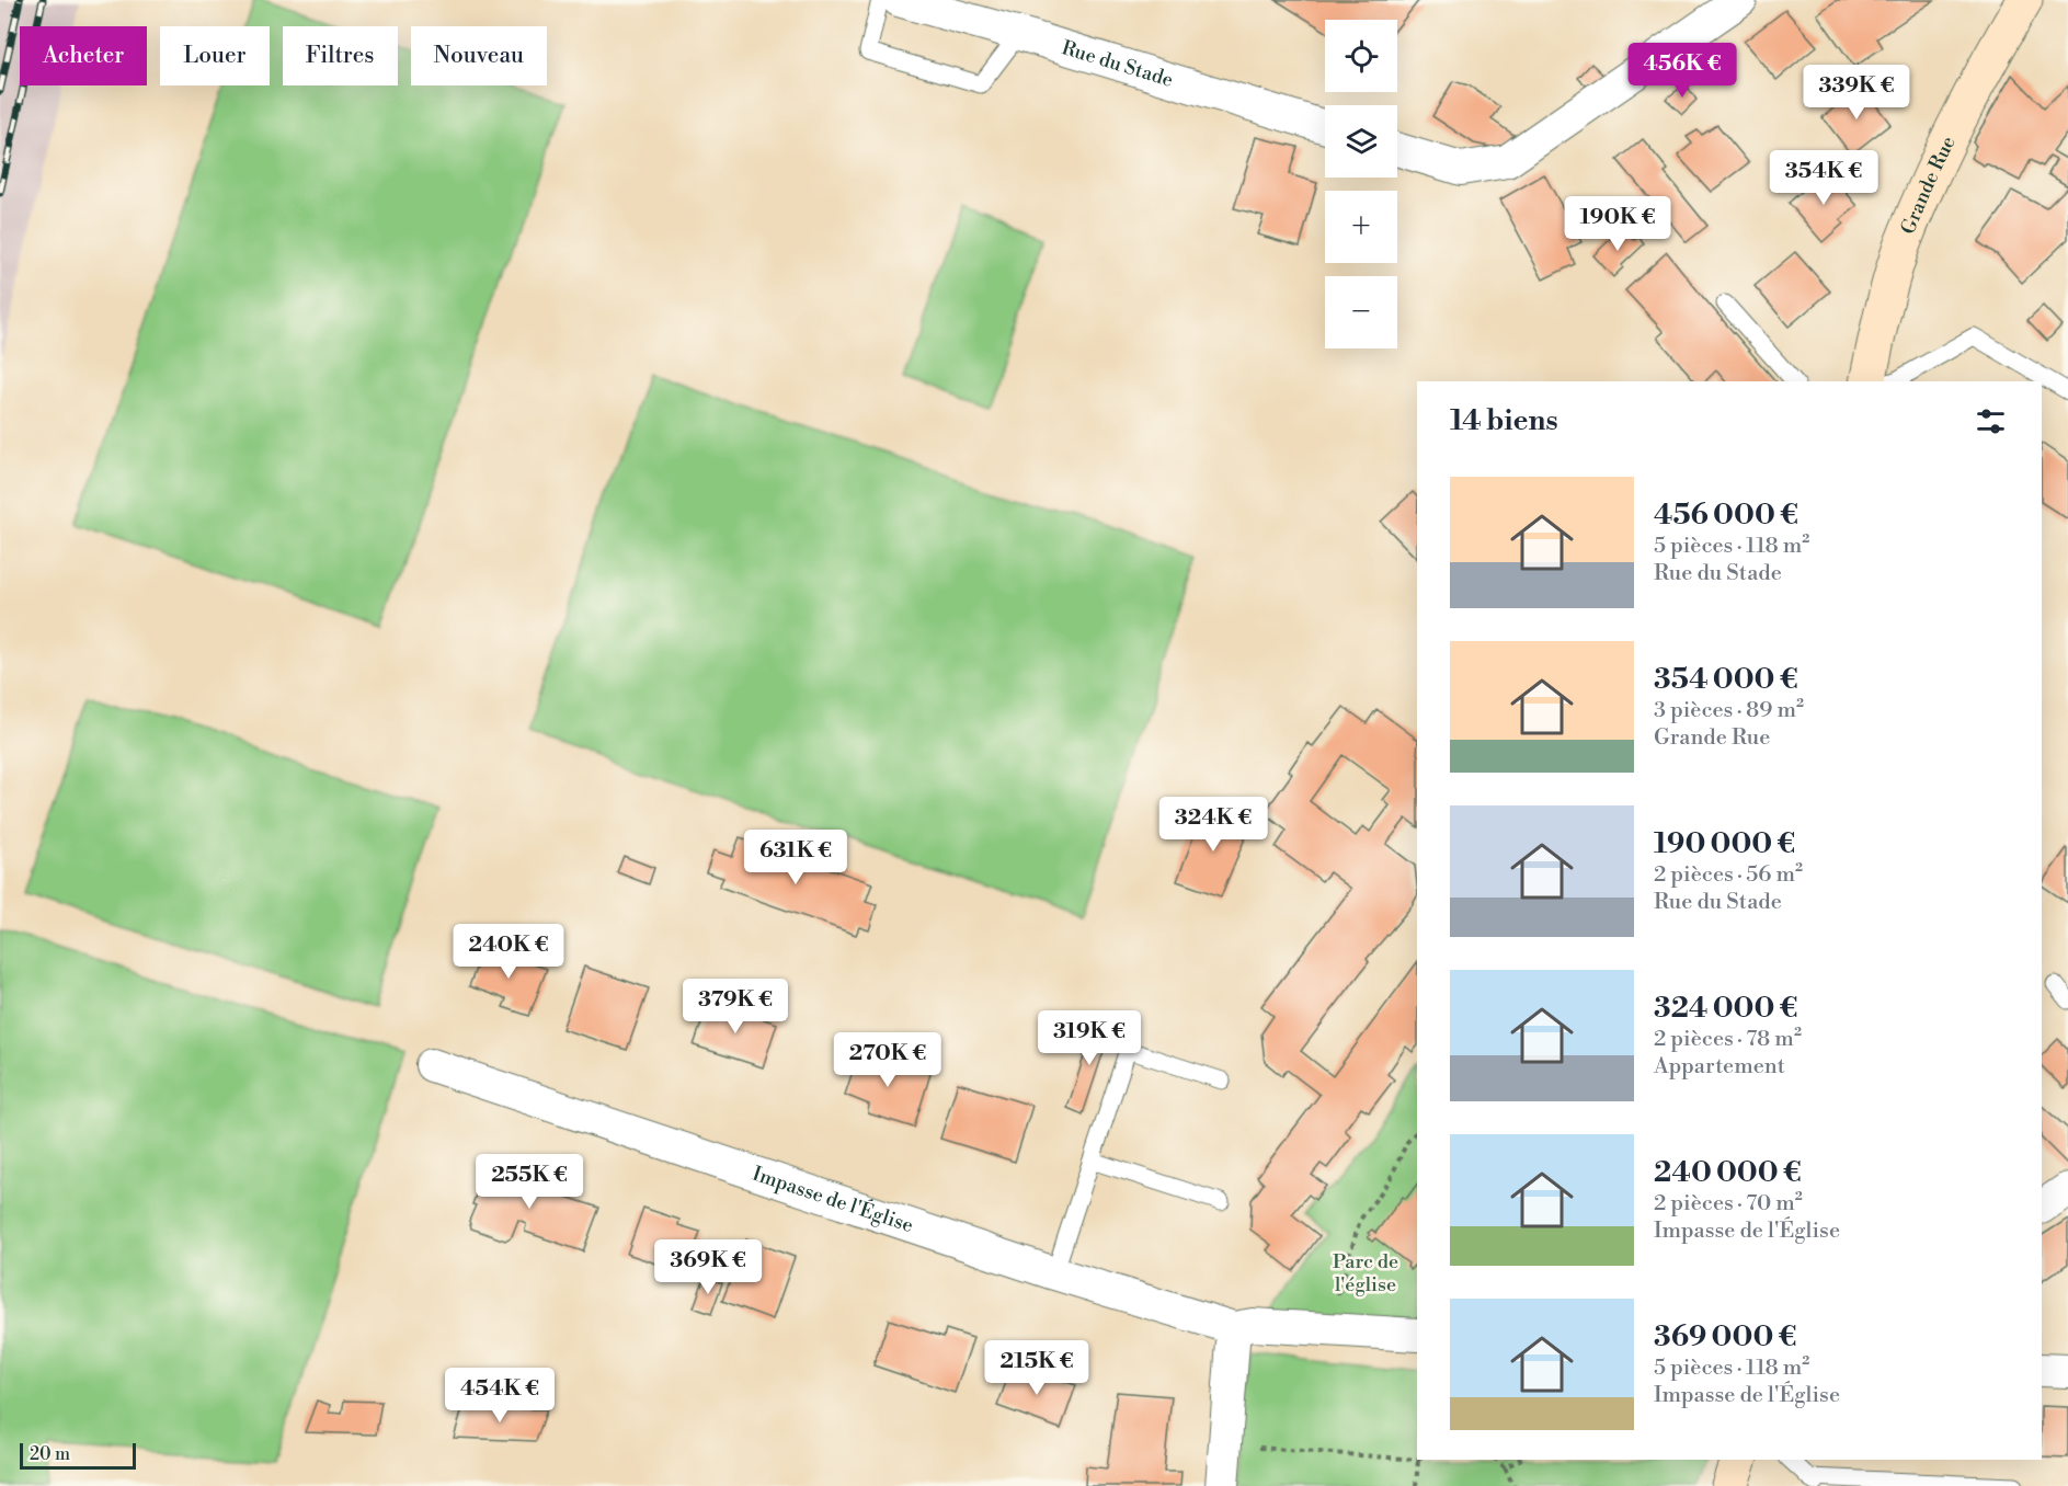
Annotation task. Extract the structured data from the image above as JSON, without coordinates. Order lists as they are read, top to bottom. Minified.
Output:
{"streets":{"main road":["Grande Rue"],"street":["Rue du Stade","Impasse de l'Église"]},"parks":["Parc de l'église"],"scale_bar":"20 m","page":{"map_buttons":["+","−"],"chip":["Acheter","Louer","Filtres","Nouveau"],"price":["456K €","339K €","354K €","190K €","324K €","631K €","240K €","379K €","319K €","270K €","255K €","369K €","215K €","454K €"],"heading":"14 biens","list":[{"name":"456 000 €","note":"5 pièces · 118 m² · Rue du Stade"},{"name":"354 000 €","note":"3 pièces · 89 m² · Grande Rue"},{"name":"190 000 €","note":"2 pièces · 56 m² · Rue du Stade"},{"name":"324 000 €","note":"2 pièces · 78 m² · Appartement"},{"name":"240 000 €","note":"2 pièces · 70 m² · Impasse de l'Église"},{"name":"369 000 €","note":"5 pièces · 118 m² · Impasse de l'Église"}],"scale":"20 m"}}
